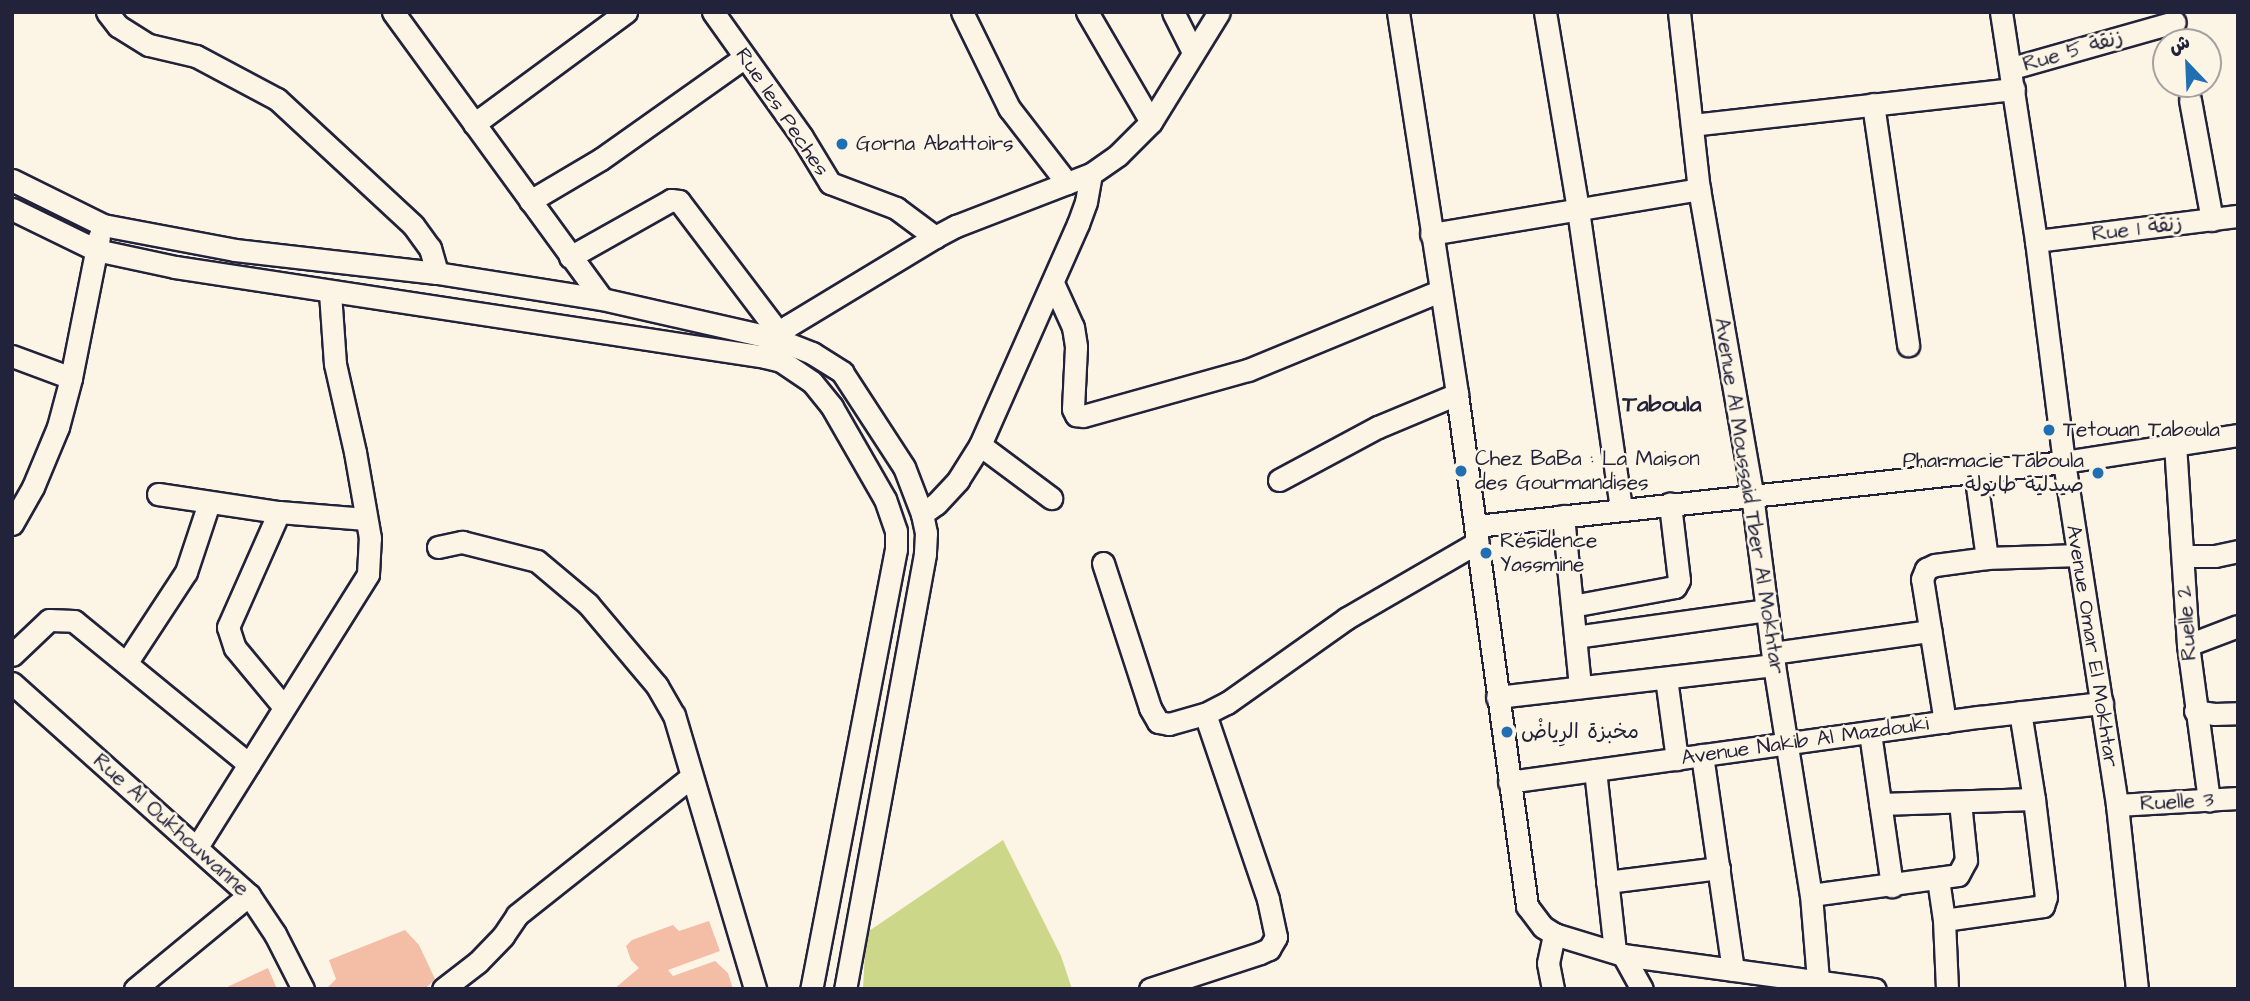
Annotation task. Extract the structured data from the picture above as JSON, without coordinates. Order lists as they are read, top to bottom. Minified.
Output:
{"streets":{"street":["Rue 5 زنقة","Rue les Peches","Rue 1 زنقة","Avenue Al Moussaid Tber Al Mokhtar","Ruelle 2","Avenue Omar El Mokhtar","Avenue Nakib Al Mazdouki","Ruelle 3","Rue Al Oukhouwanne"]},"crossings":[["Rue 5 زنقة","Avenue Al Moussaid Tber Al Mokhtar"],["Rue 5 زنقة","Avenue Omar El Mokhtar"],["Rue 1 زنقة","Avenue Omar El Mokhtar"],["Avenue Al Moussaid Tber Al Mokhtar","Avenue Nakib Al Mazdouki"],["Ruelle 2","Ruelle 3"],["Avenue Omar El Mokhtar","Avenue Nakib Al Mazdouki"],["Avenue Omar El Mokhtar","Ruelle 3"]],"districts":["Taboula"],"places":["Gorna Abattoirs","Tetouan Taboula","Chez BaBa : La Maison des Gourmandises","Pharmacie Taboula صيدلية طابولة","Résidence Yassmine","مخبزة الرِياضْ"],"north":"top left"}
